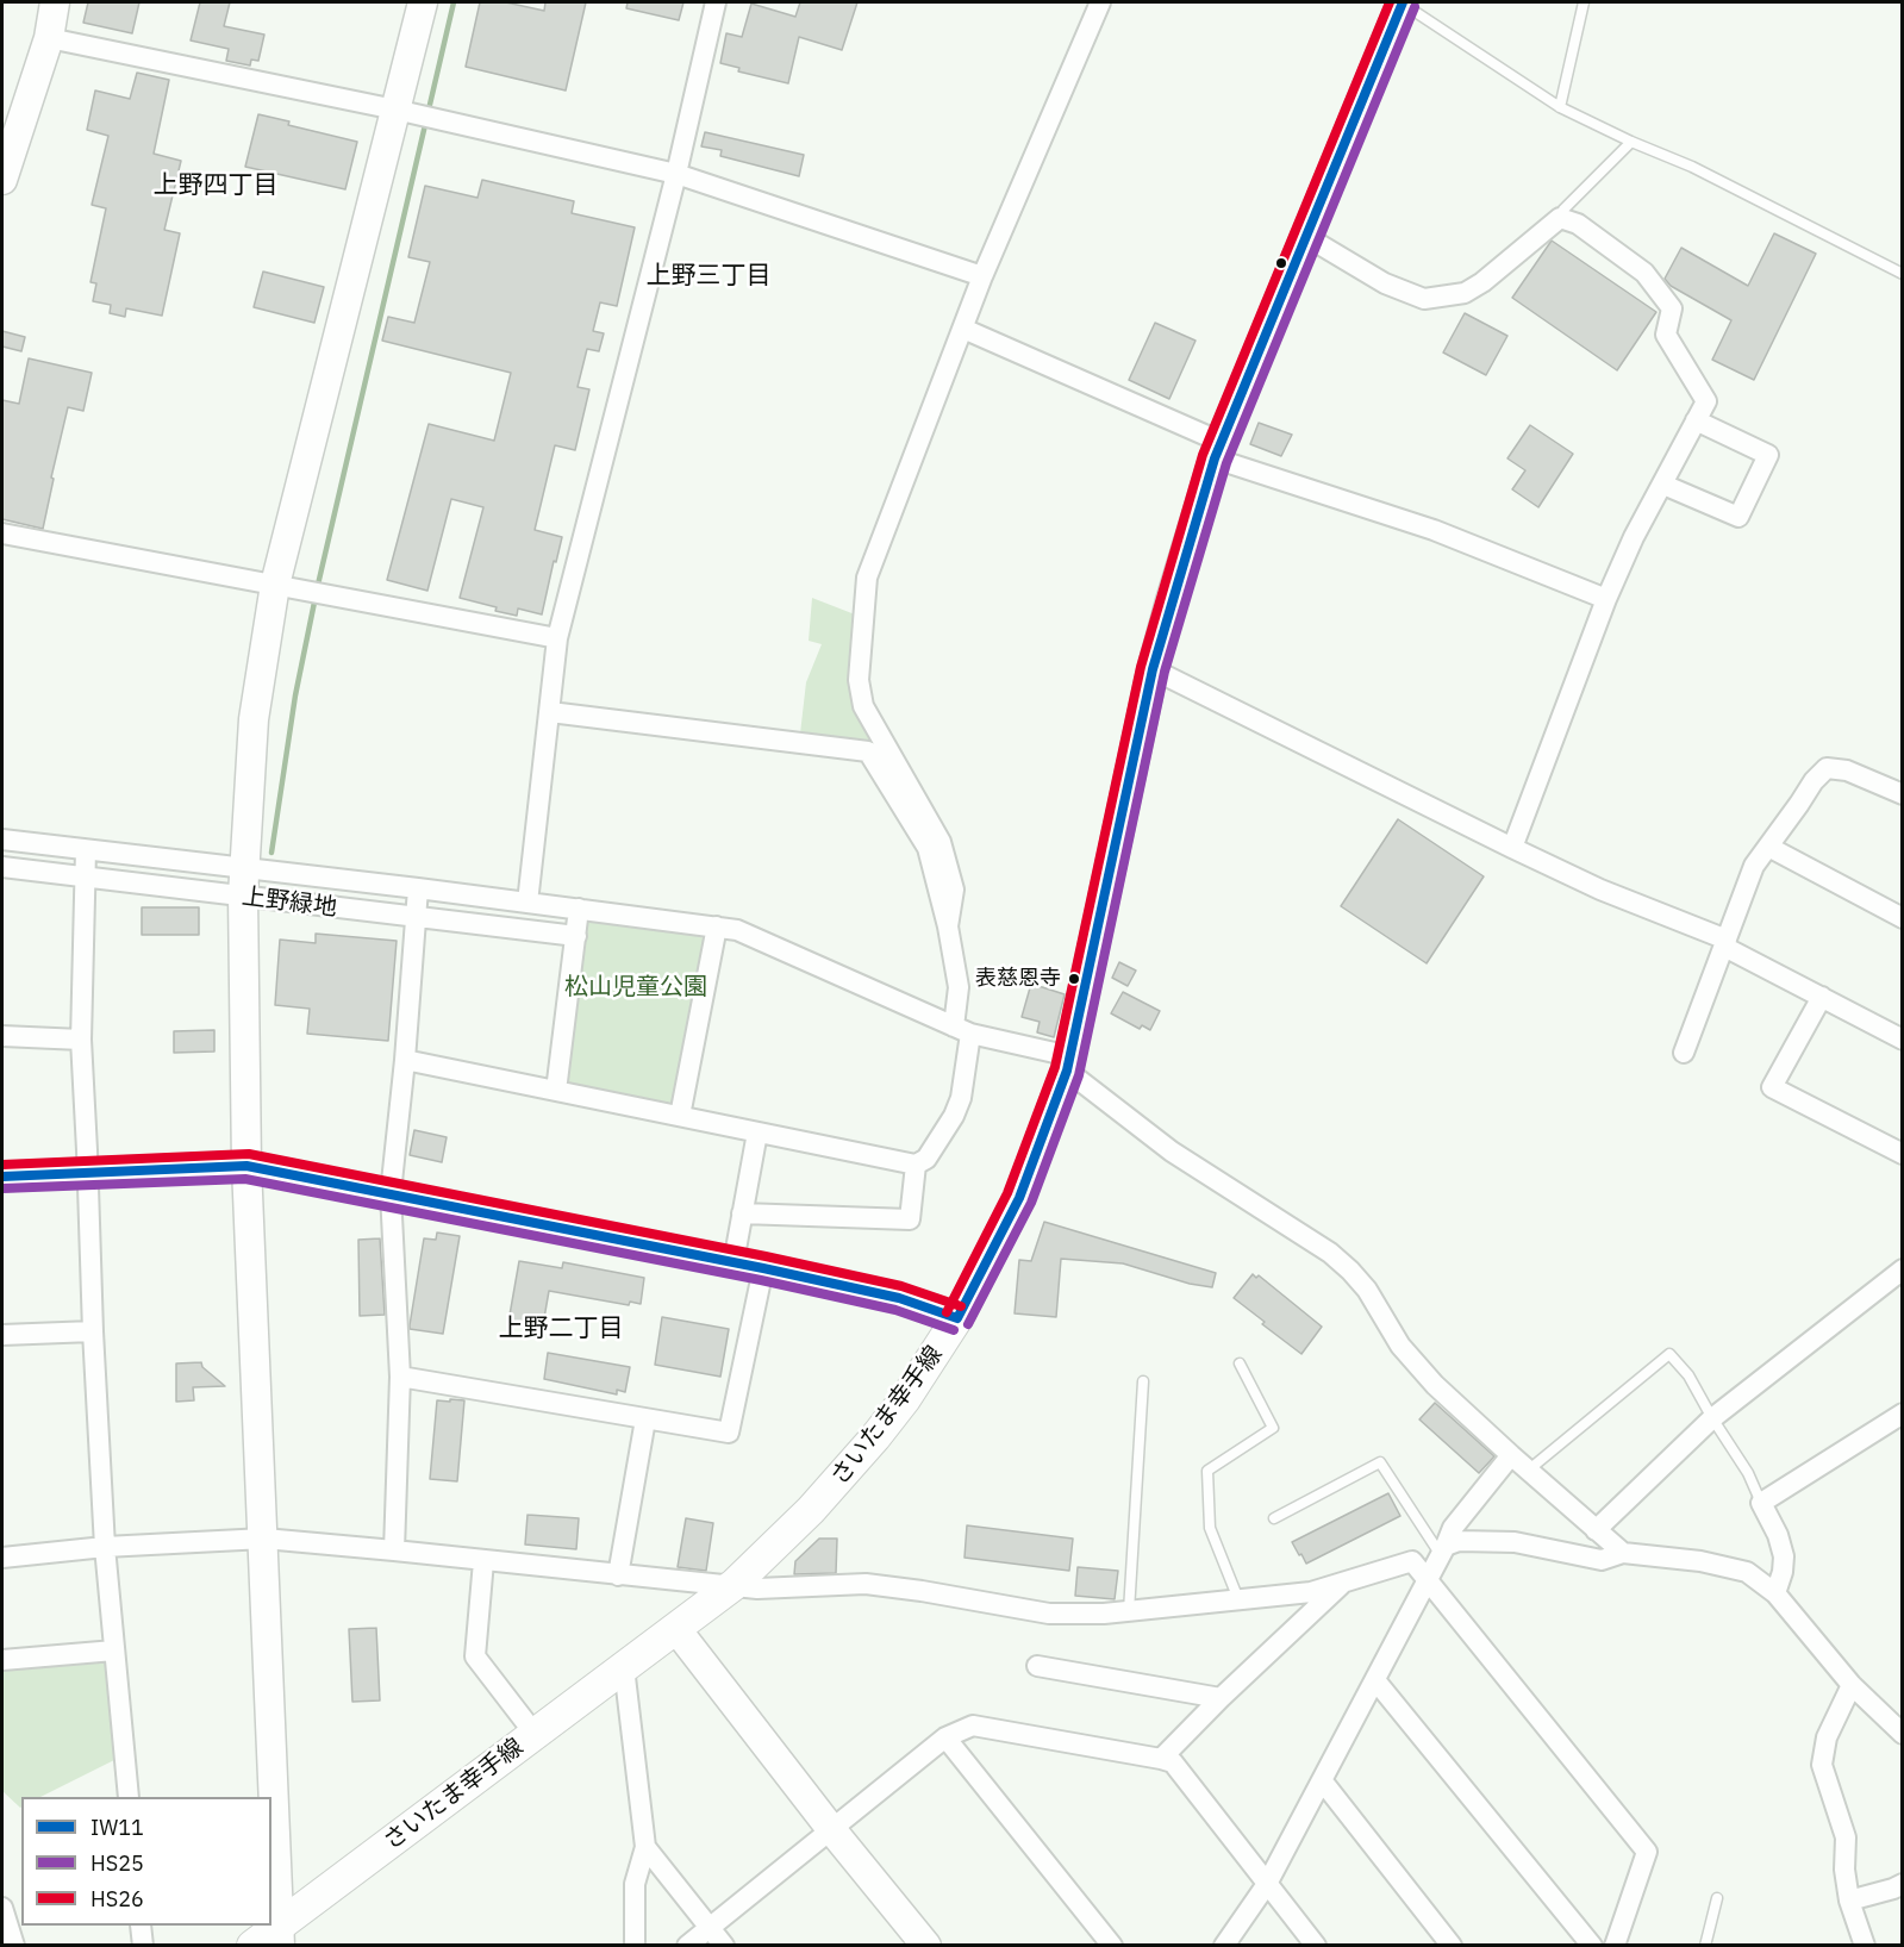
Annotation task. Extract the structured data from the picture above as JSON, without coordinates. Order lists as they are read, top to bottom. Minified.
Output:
{"streets":{"main road":["さいたま幸手線"],"street":["上野緑地"]},"districts":["上野四丁目","上野三丁目","上野二丁目"],"parks":["松山児童公園"],"places":["表慈恩寺"],"lines":["transit line IW11","transit line HS26","transit line HS25"],"legend":["IW11","HS25","HS26"]}
